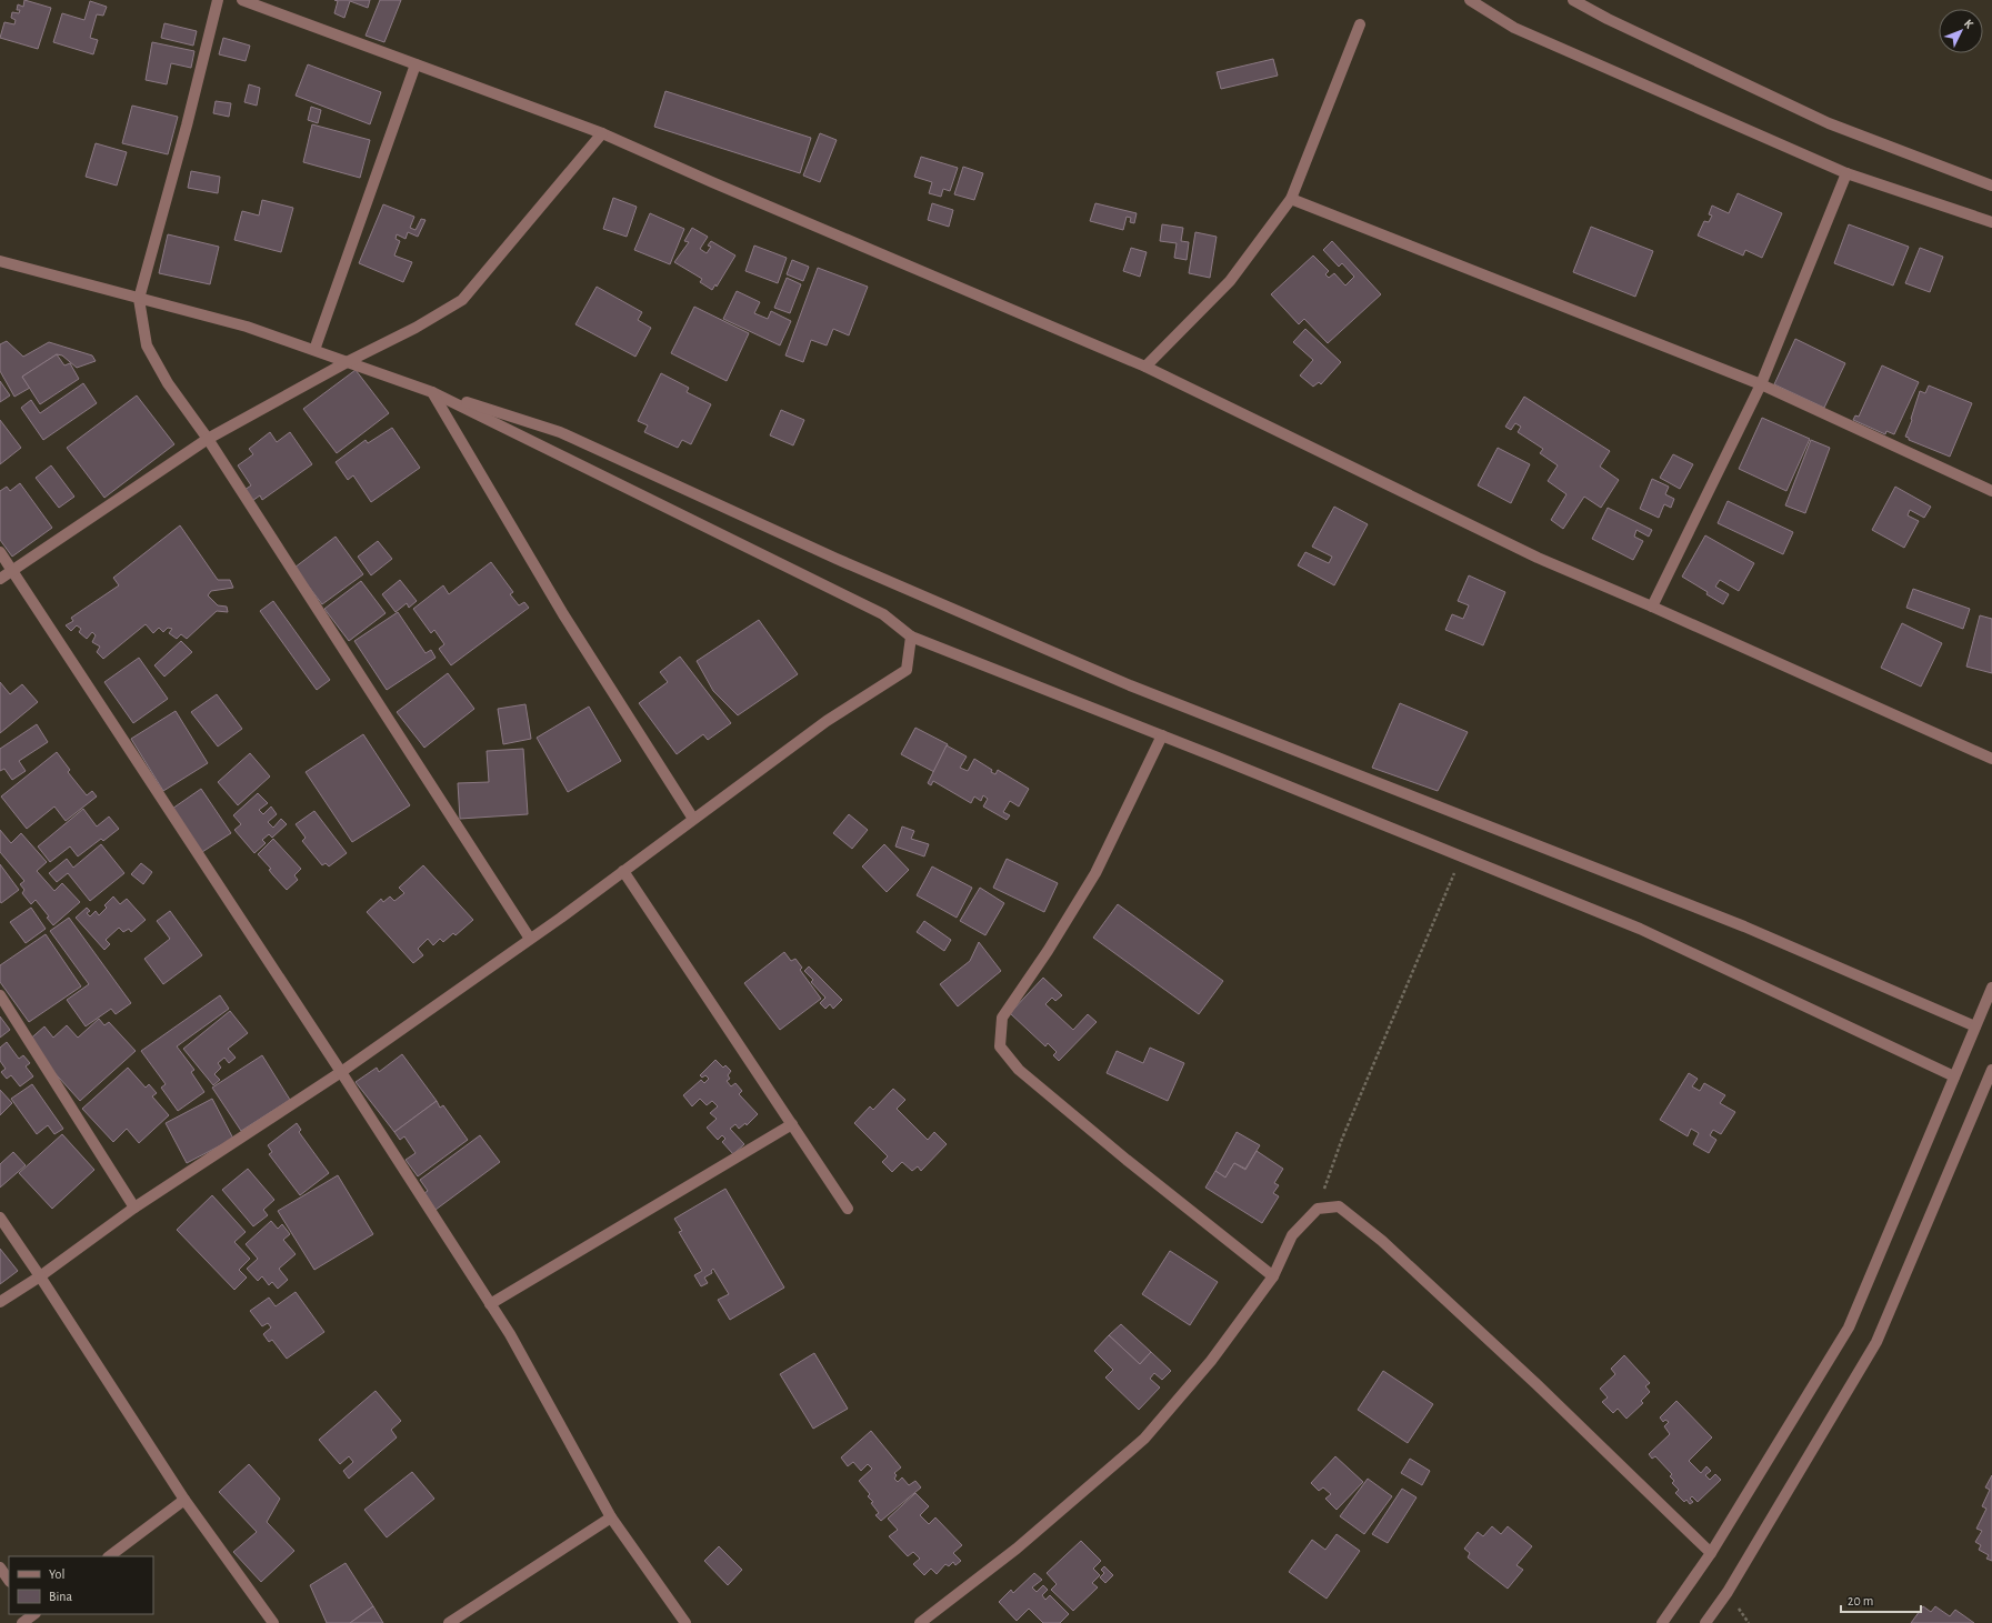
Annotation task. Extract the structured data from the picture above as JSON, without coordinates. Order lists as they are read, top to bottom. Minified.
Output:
{"legend":["Yol","Bina"],"scale_bar":"20 m","north":"top right"}
